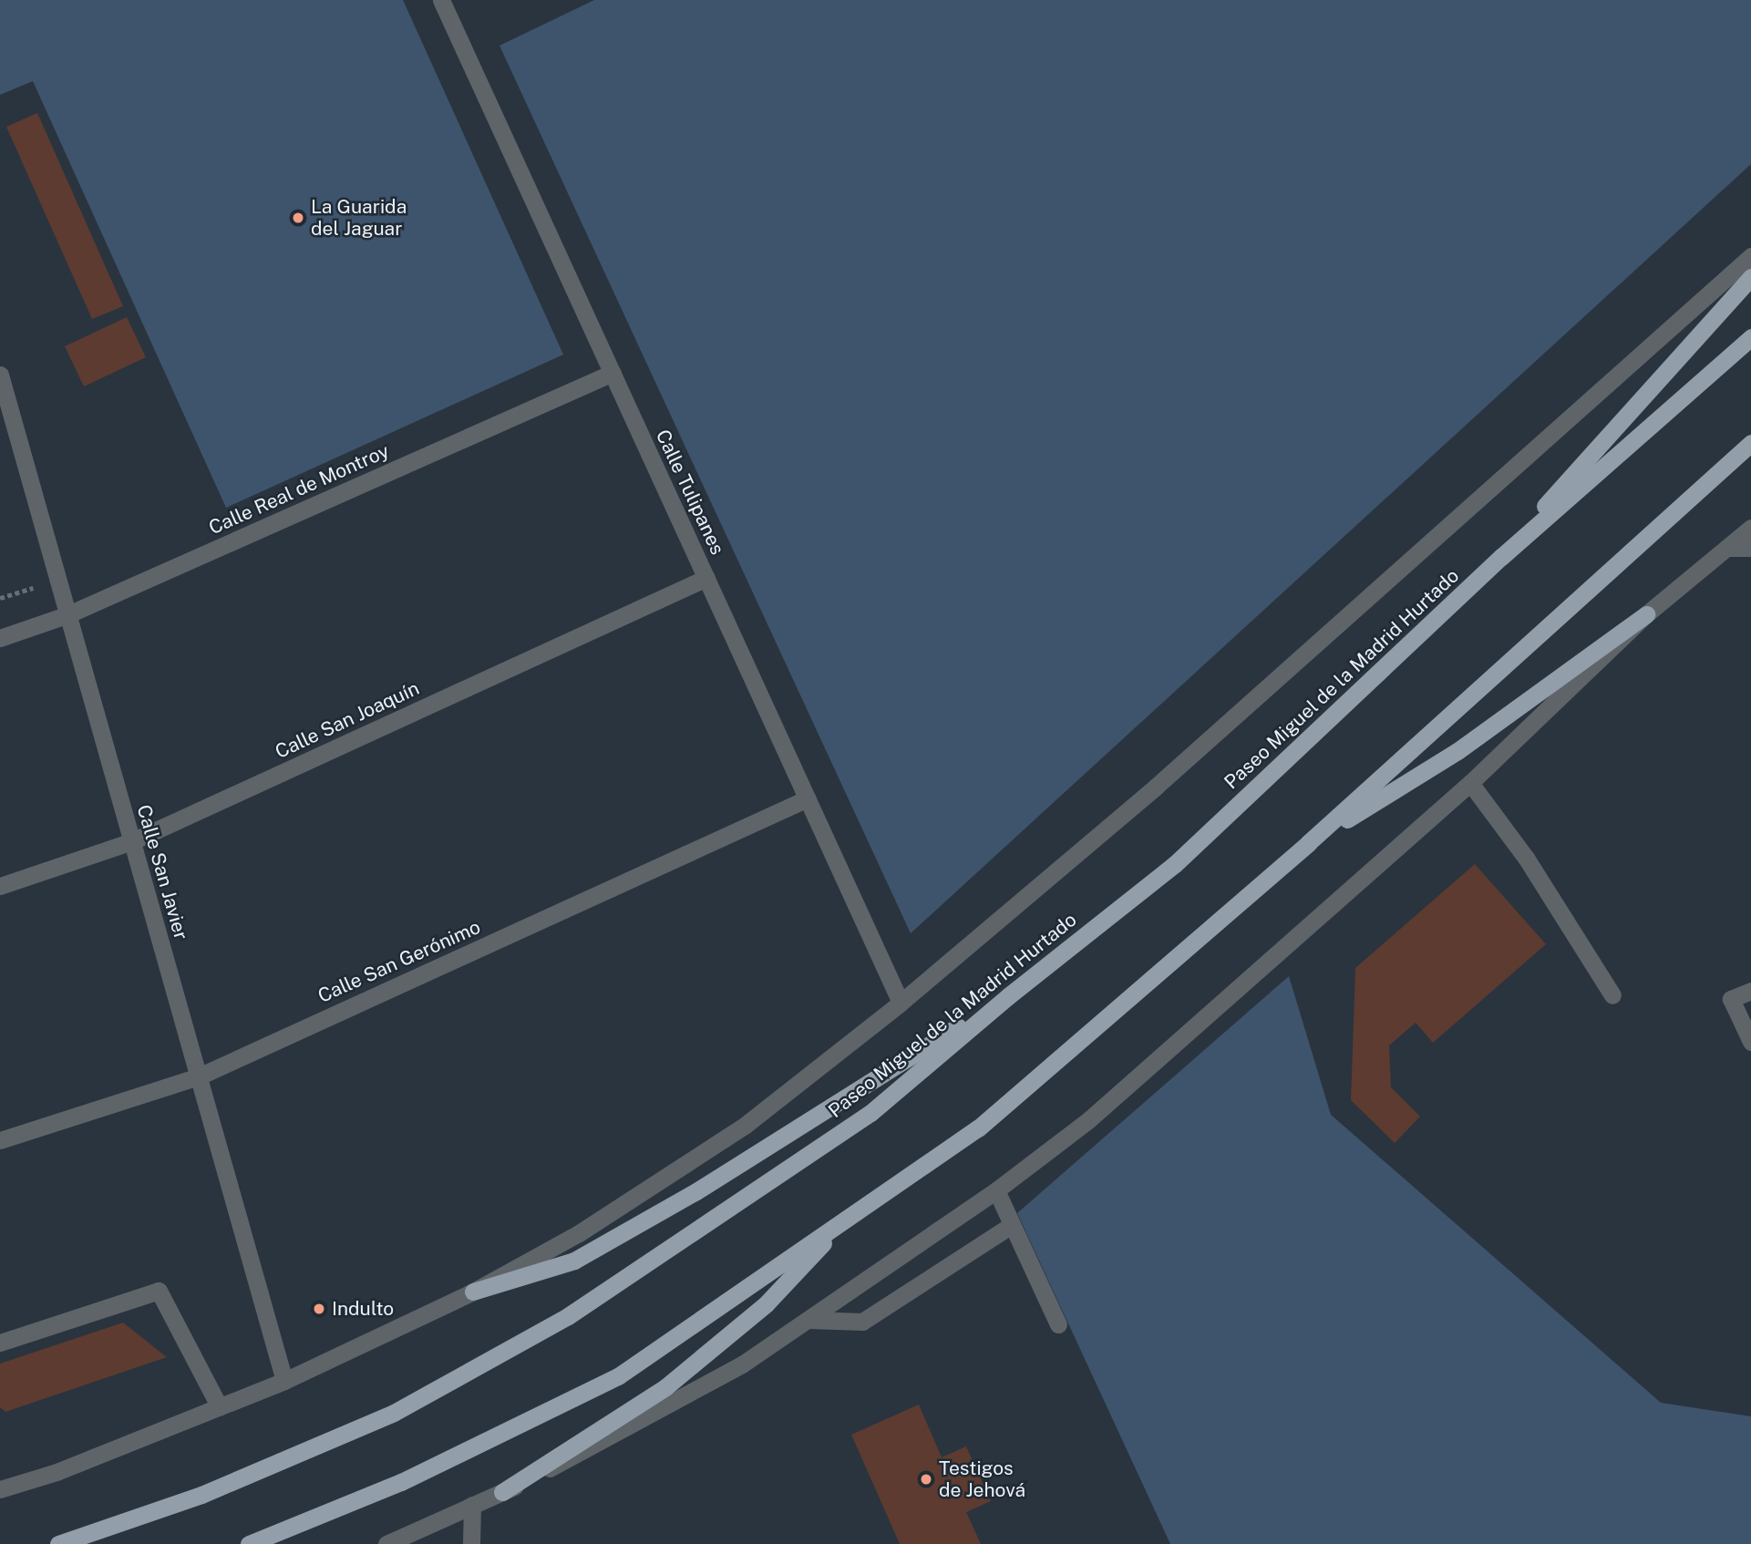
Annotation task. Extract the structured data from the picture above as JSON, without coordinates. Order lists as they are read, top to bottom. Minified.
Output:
{"streets":{"highway":["Paseo Miguel de la Madrid Hurtado"],"street":["Calle Real de Montroy","Calle Tulipanes","Calle San Joaquín","Calle San Javier","Calle San Gerónimo"]},"crossings":[["Calle Real de Montroy","Calle Tulipanes"],["Calle Real de Montroy","Calle San Javier"],["Calle Tulipanes","Calle San Joaquín"],["Calle Tulipanes","Calle San Gerónimo"],["Calle San Joaquín","Calle San Javier"],["Calle San Javier","Calle San Gerónimo"]],"places":["La Guarida del Jaguar","Indulto","Testigos de Jehová"]}
